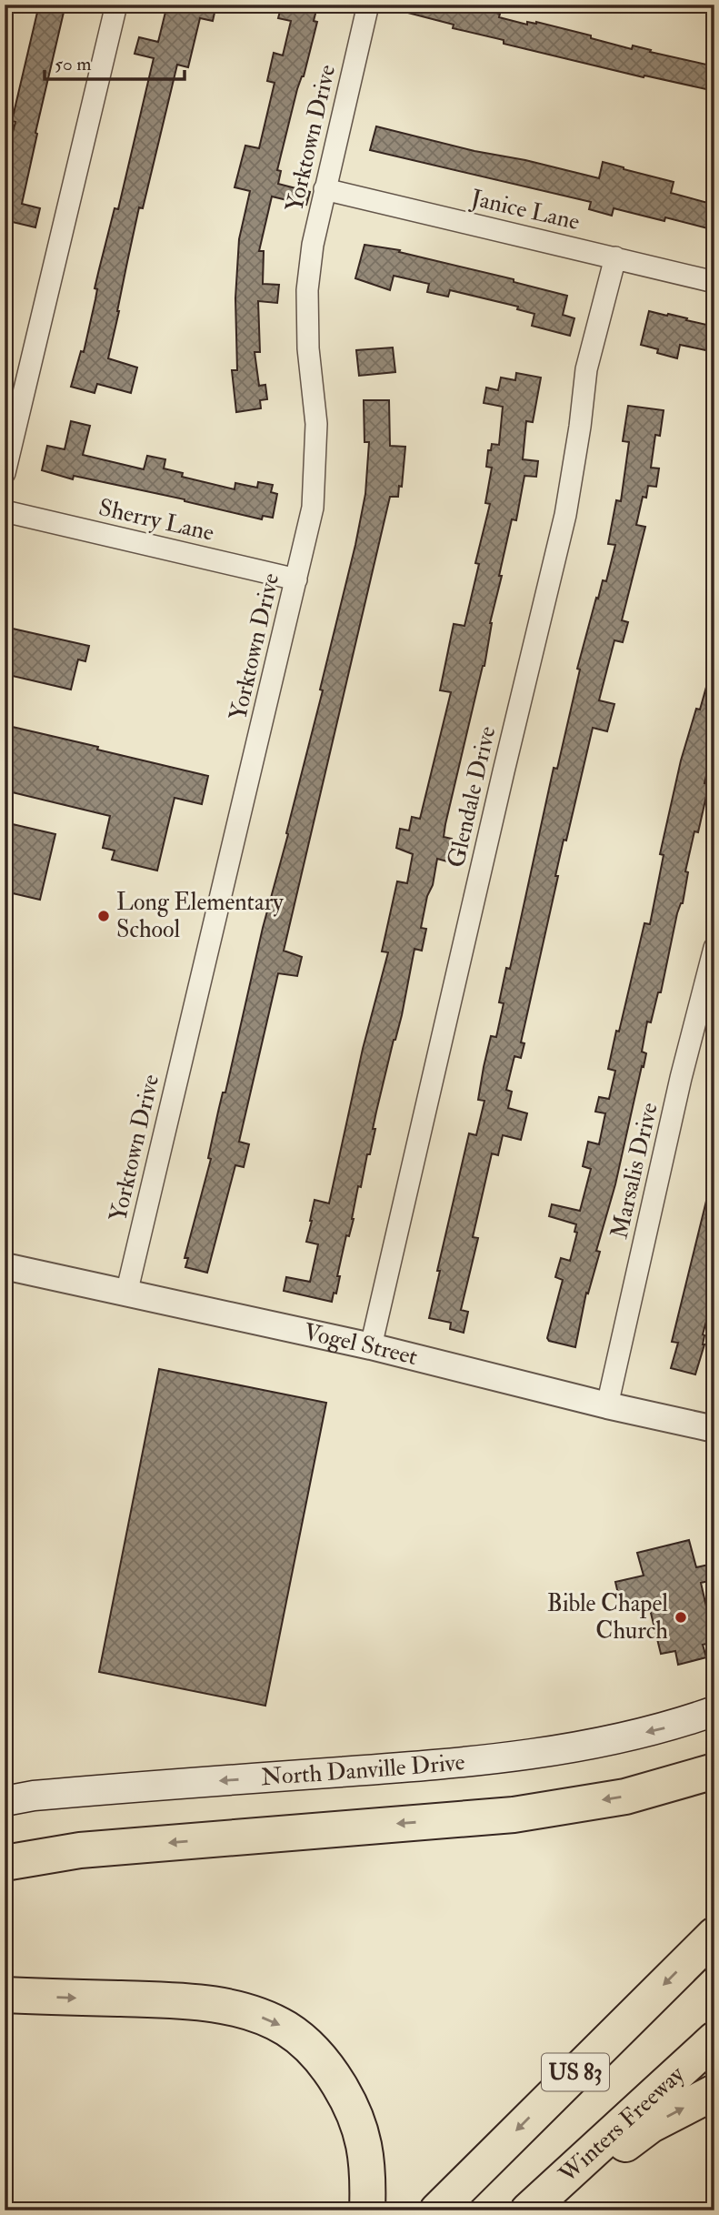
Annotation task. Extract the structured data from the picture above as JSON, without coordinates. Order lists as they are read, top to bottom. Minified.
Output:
{"streets":{"highway":["US 83","Winters Freeway"],"main road":["North Danville Drive"],"street":["Yorktown Drive","Janice Lane","Sherry Lane","Glendale Drive","Marsalis Drive","Vogel Street"]},"crossings":[["Yorktown Drive","Janice Lane"],["Yorktown Drive","Sherry Lane"],["Yorktown Drive","Vogel Street"],["Janice Lane","Glendale Drive"],["Glendale Drive","Vogel Street"],["Marsalis Drive","Vogel Street"]],"one_way":["North Danville Drive"],"places":["Long Elementary School","Bible Chapel Church"],"scale_bar":"50 m"}
